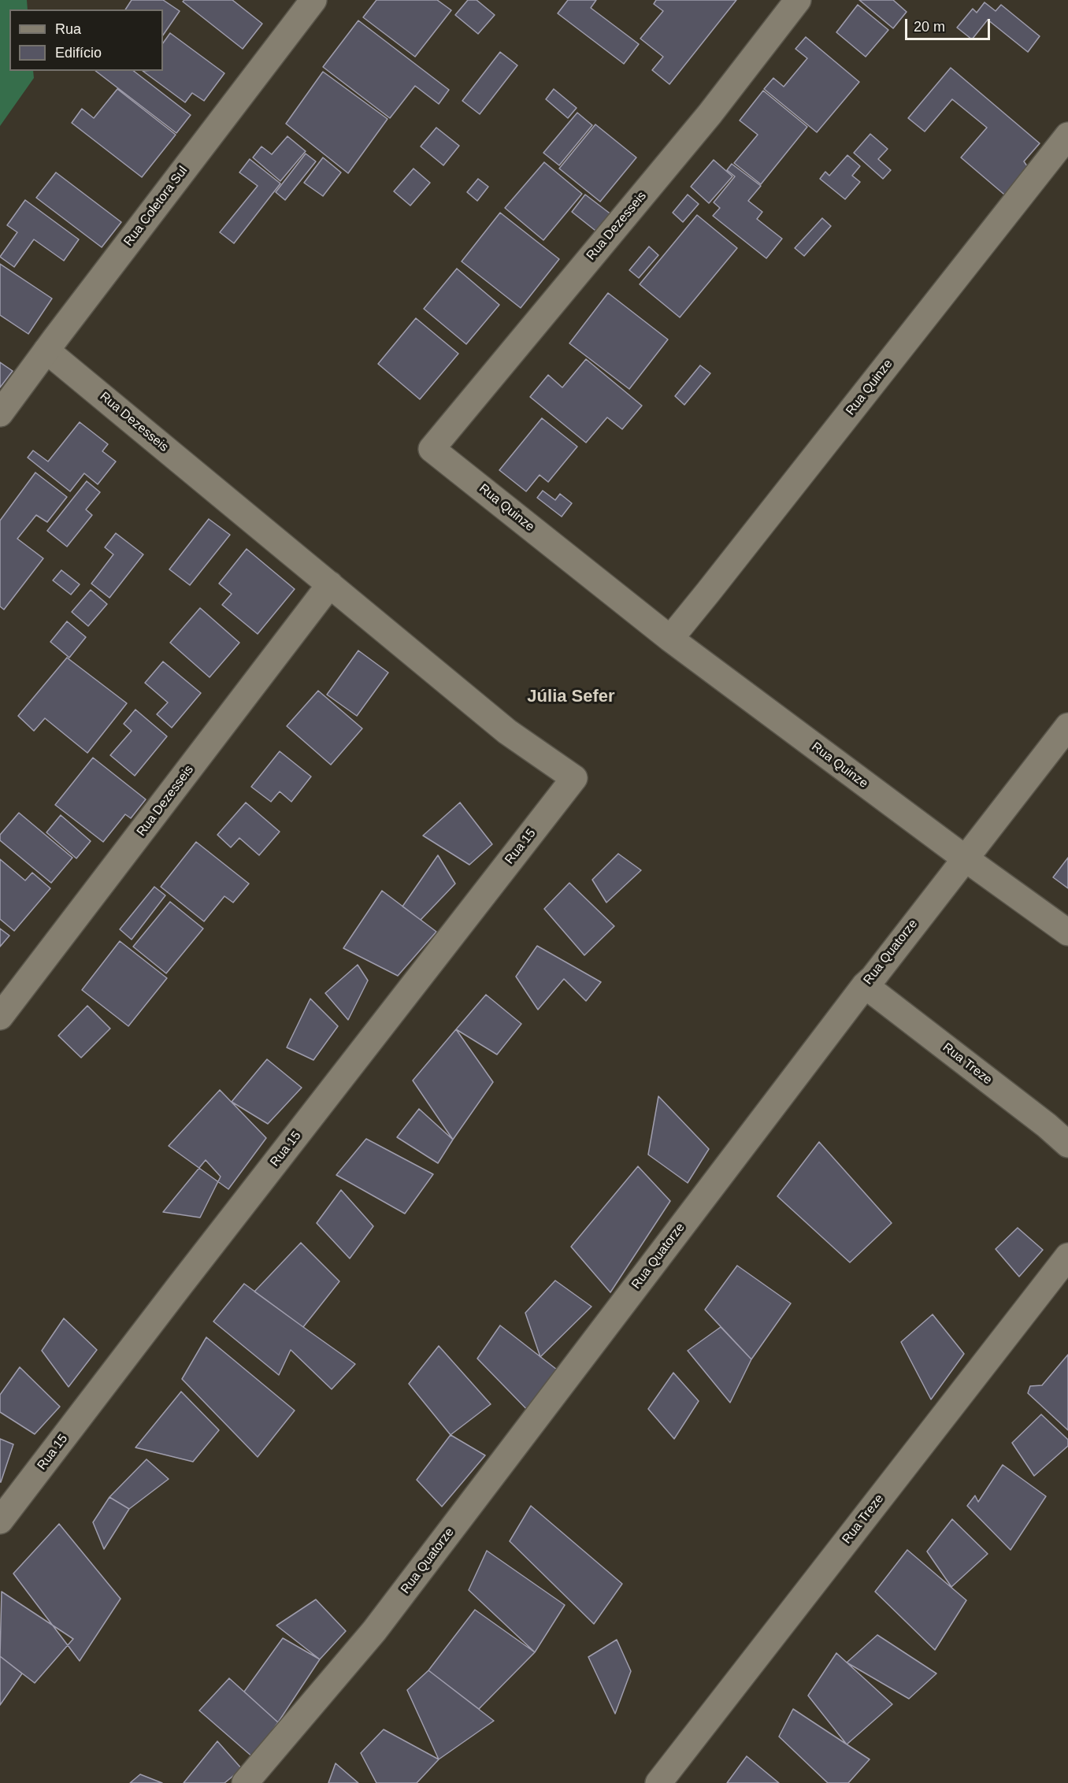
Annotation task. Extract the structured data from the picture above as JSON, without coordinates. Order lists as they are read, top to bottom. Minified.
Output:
{"streets":{"street":["Rua Coletora Sul","Rua Dezesseis","Rua Quinze","Rua 15","Rua Quatorze","Rua Treze"]},"crossings":[["Rua Coletora Sul","Rua Dezesseis"],["Rua Dezesseis","Rua Quinze"],["Rua Dezesseis","Rua 15"],["Rua Quinze","Rua Quatorze"],["Rua Quatorze","Rua Treze"]],"districts":["Júlia Sefer"],"legend":["Rua","Edifício"],"scale_bar":"20 m"}
